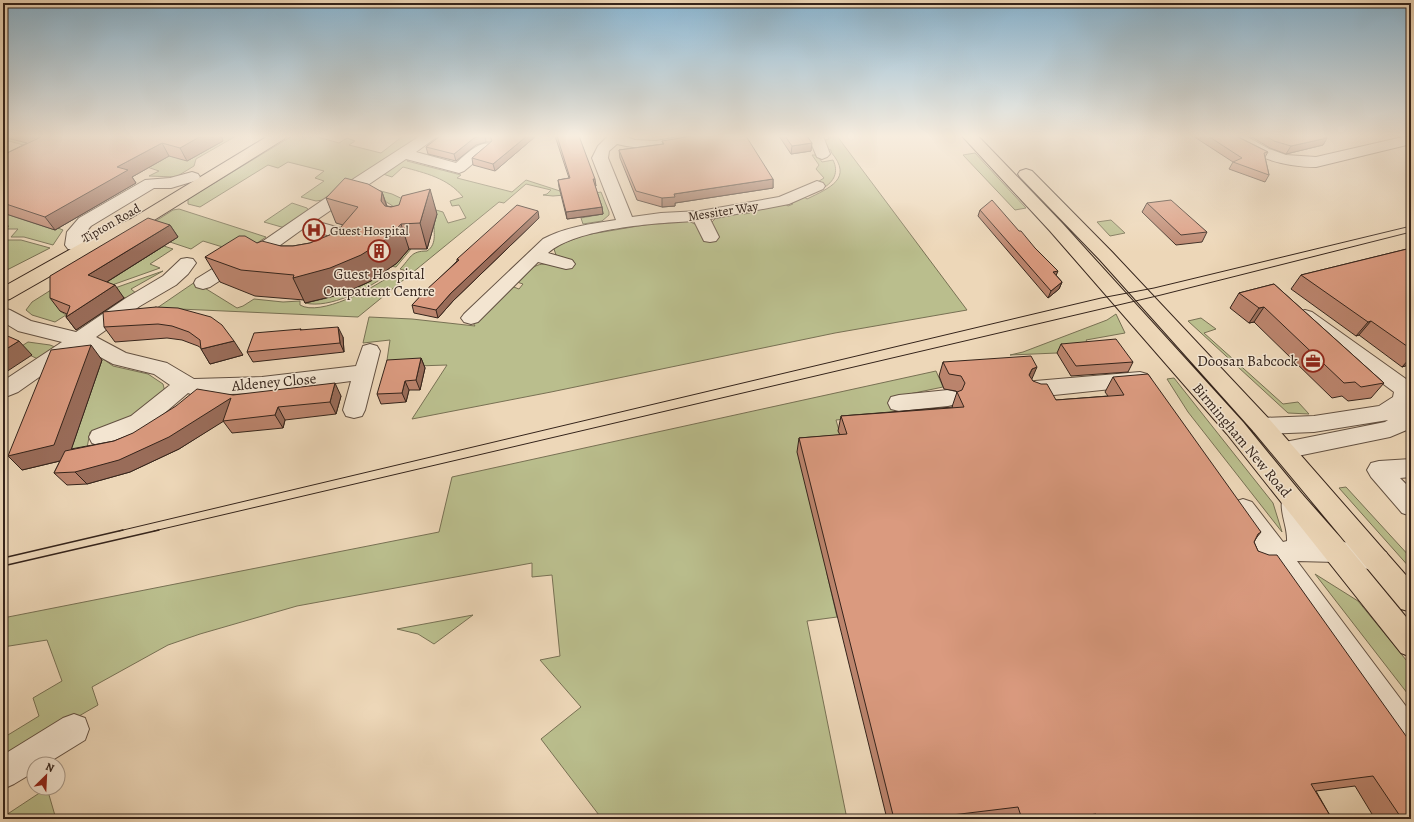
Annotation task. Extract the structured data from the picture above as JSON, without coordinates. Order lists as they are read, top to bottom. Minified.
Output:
{"streets":{"main road":["Tipton Road","Birmingham New Road"],"street":["Messiter Way","Aldeney Close"]},"places":{"hospital":["Guest Hospital"],"building":["Guest Hospital Outpatient Centre"],"office":["Doosan Babcock"]},"north":"top right"}
